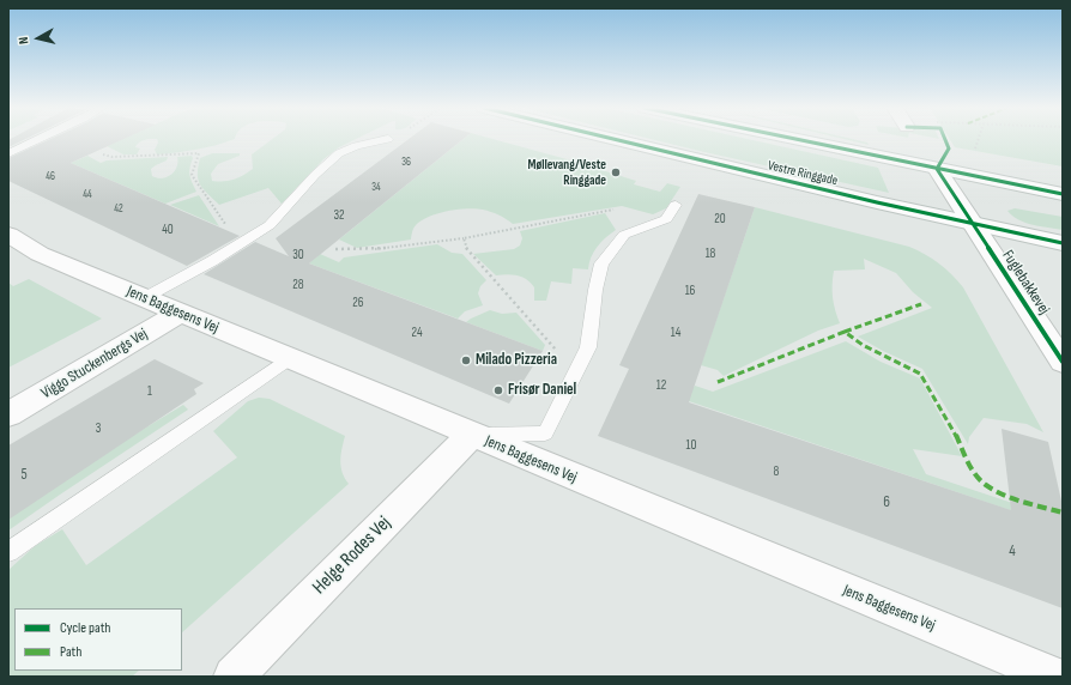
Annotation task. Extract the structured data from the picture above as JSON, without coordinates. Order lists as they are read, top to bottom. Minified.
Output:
{"streets":{"street":["Vestre Ringgade","Fuglebakkevej","Jens Baggesens Vej","Viggo Stuckenbergs Vej","Helge Rodes Vej"]},"crossings":[["Vestre Ringgade","Fuglebakkevej"],["Jens Baggesens Vej","Viggo Stuckenbergs Vej"],["Jens Baggesens Vej","Helge Rodes Vej"]],"places":["Møllevang/Veste Ringgade","Milado Pizzeria","Frisør Daniel"],"house_numbers":["36","46","34","44","42","32","20","40","18","30","28","16","26","24","14","12","1","3","10","8","5","6","4"],"legend":["Cycle path","Path"],"north":"left"}
